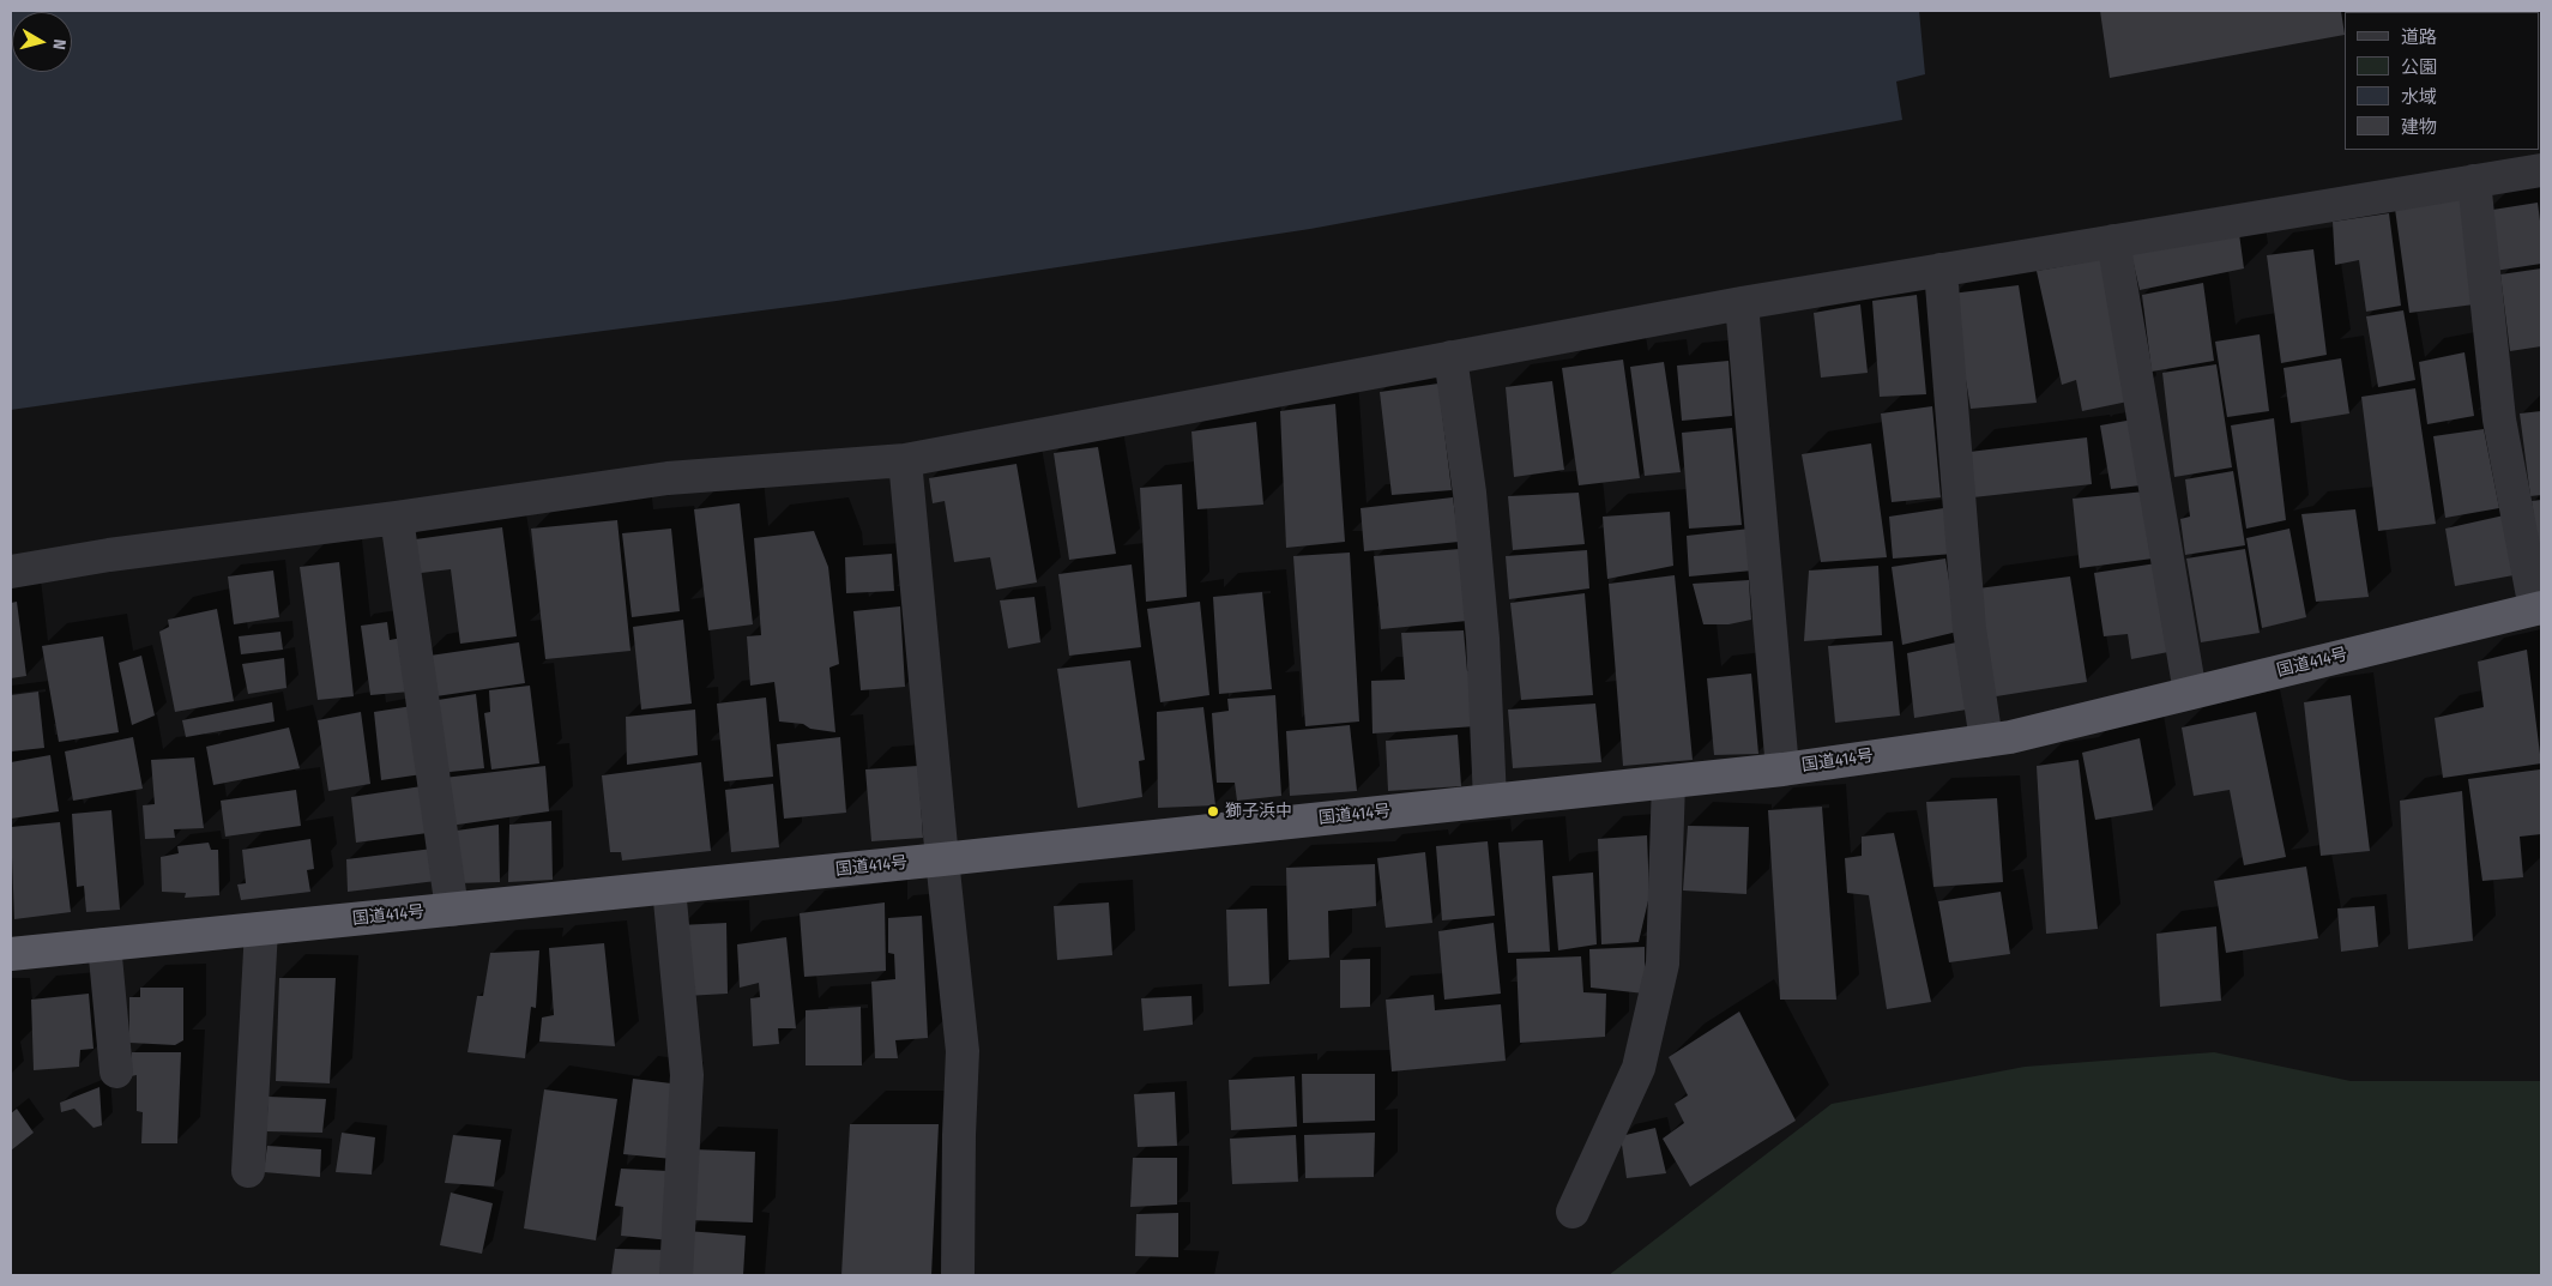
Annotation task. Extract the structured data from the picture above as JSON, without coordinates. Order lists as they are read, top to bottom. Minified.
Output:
{"streets":{"highway":["国道414号"]},"places":["獅子浜中"],"legend":["道路","公園","水域","建物"],"north":"right"}
